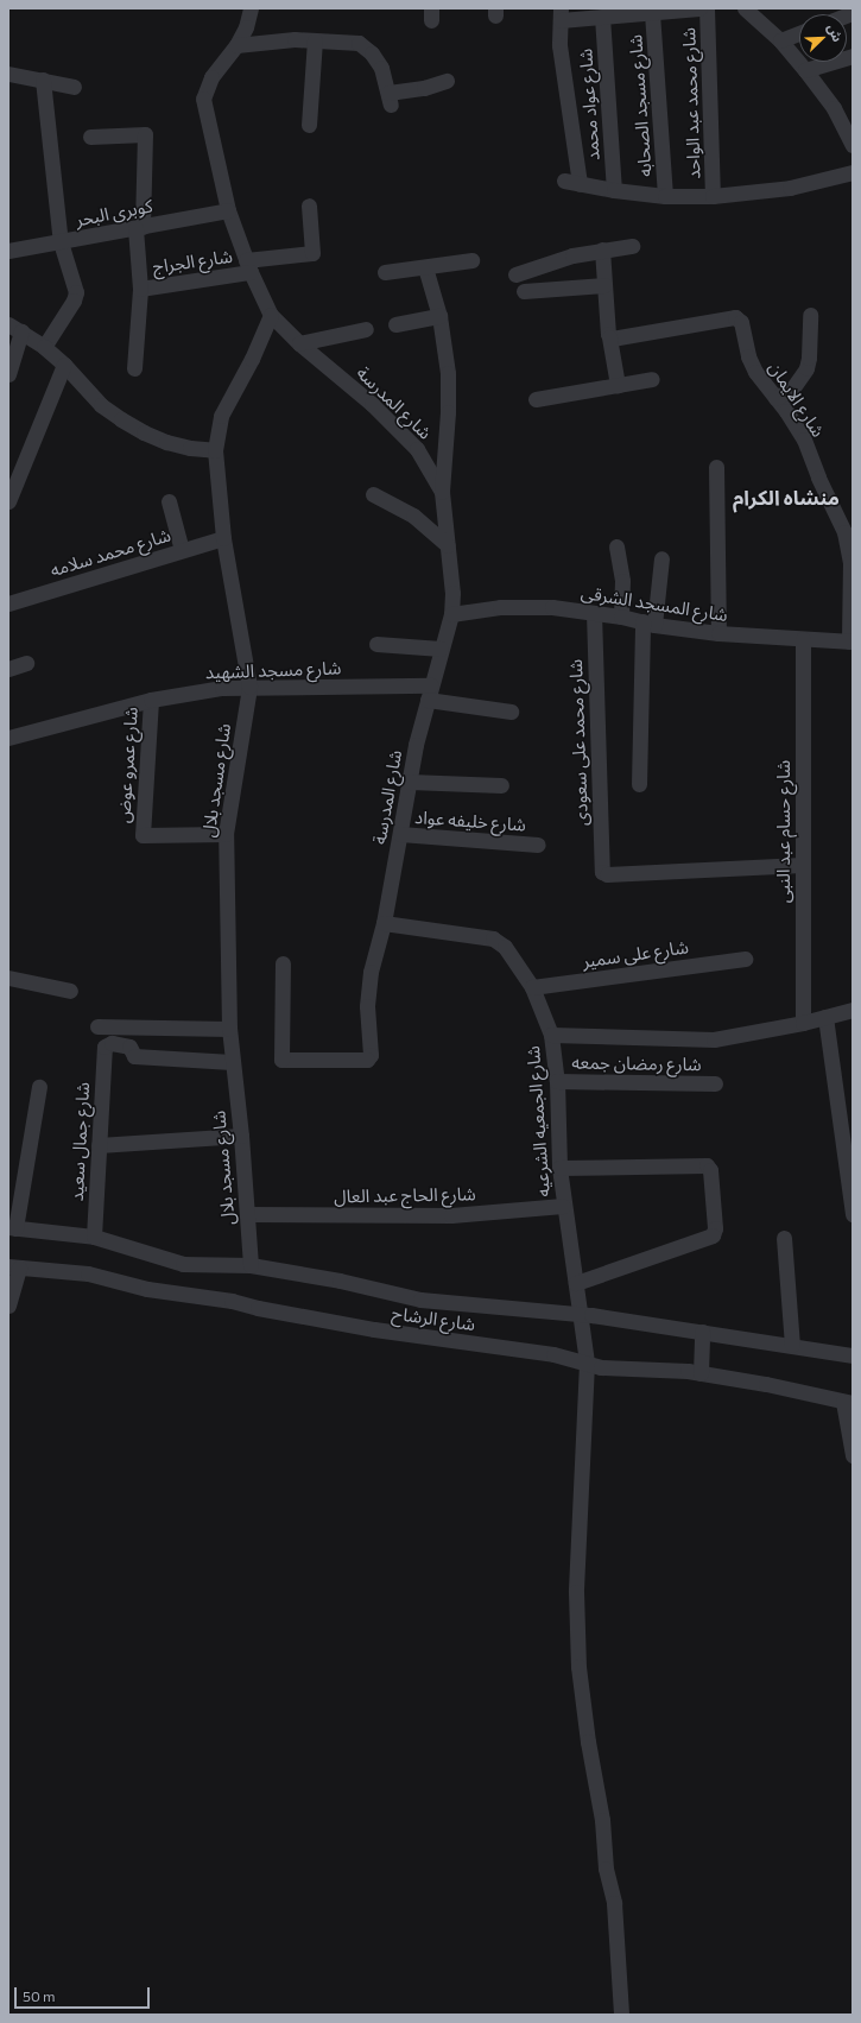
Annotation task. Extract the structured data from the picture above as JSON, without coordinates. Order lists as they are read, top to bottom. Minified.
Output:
{"streets":{"street":["شارع محمد عبد الواحد","شارع عواد محمد","شارع مسجد الصحابه","كوبرى البحر","شارع الجراج","شارع الايمان","شارع المدرسة","شارع محمد سلامه","شارع المسجد الشرقى","شارع مسجد الشهيد","شارع محمد على سعودى","شارع عمرو عوض","شارع مسجد بلال","شارع خليفه عواد","شارع حسام عبد النبى","شارع على سمير","شارع رمضان جمعه","شارع الجمعيه الشرعيه","شارع جمال سعيد","شارع الحاج عبد العال","شارع الرشاح"]},"crossings":[["كوبرى البحر","شارع المدرسة"],["شارع الجراج","شارع المدرسة"],["شارع الايمان","شارع المسجد الشرقى"],["شارع المدرسة","شارع المسجد الشرقى"],["شارع المدرسة","شارع مسجد الشهيد"],["شارع المدرسة","شارع مسجد بلال"],["شارع المدرسة","شارع خليفه عواد"],["شارع المدرسة","شارع الجمعيه الشرعيه"],["شارع محمد سلامه","شارع مسجد بلال"],["شارع المسجد الشرقى","شارع محمد على سعودى"],["شارع المسجد الشرقى","شارع حسام عبد النبى"],["شارع مسجد الشهيد","شارع عمرو عوض"],["شارع مسجد الشهيد","شارع مسجد بلال"],["شارع محمد على سعودى","شارع حسام عبد النبى"],["شارع عمرو عوض","شارع مسجد بلال"],["شارع مسجد بلال","شارع جمال سعيد"],["شارع مسجد بلال","شارع الحاج عبد العال"],["شارع مسجد بلال","شارع الرشاح"],["شارع على سمير","شارع الجمعيه الشرعيه"],["شارع رمضان جمعه","شارع الجمعيه الشرعيه"],["شارع الجمعيه الشرعيه","شارع الحاج عبد العال"],["شارع الجمعيه الشرعيه","شارع الرشاح"],["شارع جمال سعيد","شارع الرشاح"]],"districts":["منشاه الكرام"],"scale_bar":"50 m","north":"top right"}
